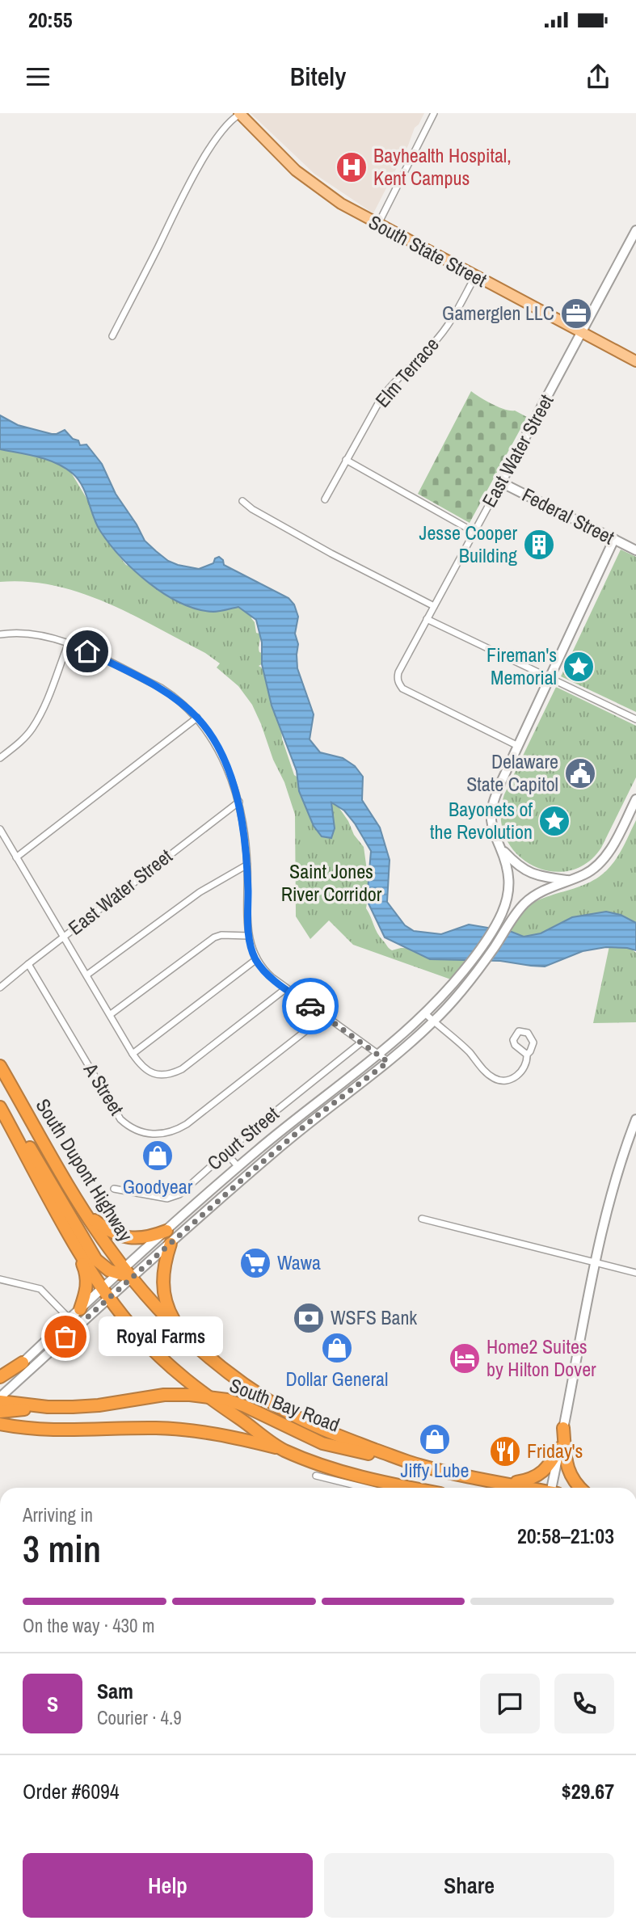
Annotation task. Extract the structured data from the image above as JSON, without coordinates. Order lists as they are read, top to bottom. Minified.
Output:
{"streets":{"highway":["South Dupont Highway","South Bay Road"],"main road":["South State Street"],"street":["Elm Terrace","East Water Street","Federal Street","A Street","Court Street"]},"crossings":[["South State Street","Elm Terrace"],["South State Street","East Water Street"],["East Water Street","Federal Street"],["East Water Street","A Street"],["South Dupont Highway","South Bay Road"]],"parks":["Saint Jones River Corridor"],"places":{"hospital":["Bayhealth Hospital, Kent Campus"],"office":["Gamerglen LLC"],"building":["Jesse Cooper Building"],"place":["Fireman's Memorial","Bayonets of the Revolution"],"public building":["Delaware State Capitol"],"shop":["Goodyear","Dollar General","Jiffy Lube"],"supermarket":["Wawa"],"bank":["WSFS Bank"],"other":["Royal Farms"],"hotel":["Home2 Suites by Hilton Dover"],"restaurant":["Friday's"]},"page":{"status":"20:55","header":"Bitely","bubble":"Royal Farms","heading":["3 min","Arriving in","20:58–21:03"],"panel":["Sam","Courier · 4.9","Order #6094","$29.67"],"bar":"On the way · 430 m","round":"S","buttons":["Help","Share"]}}
